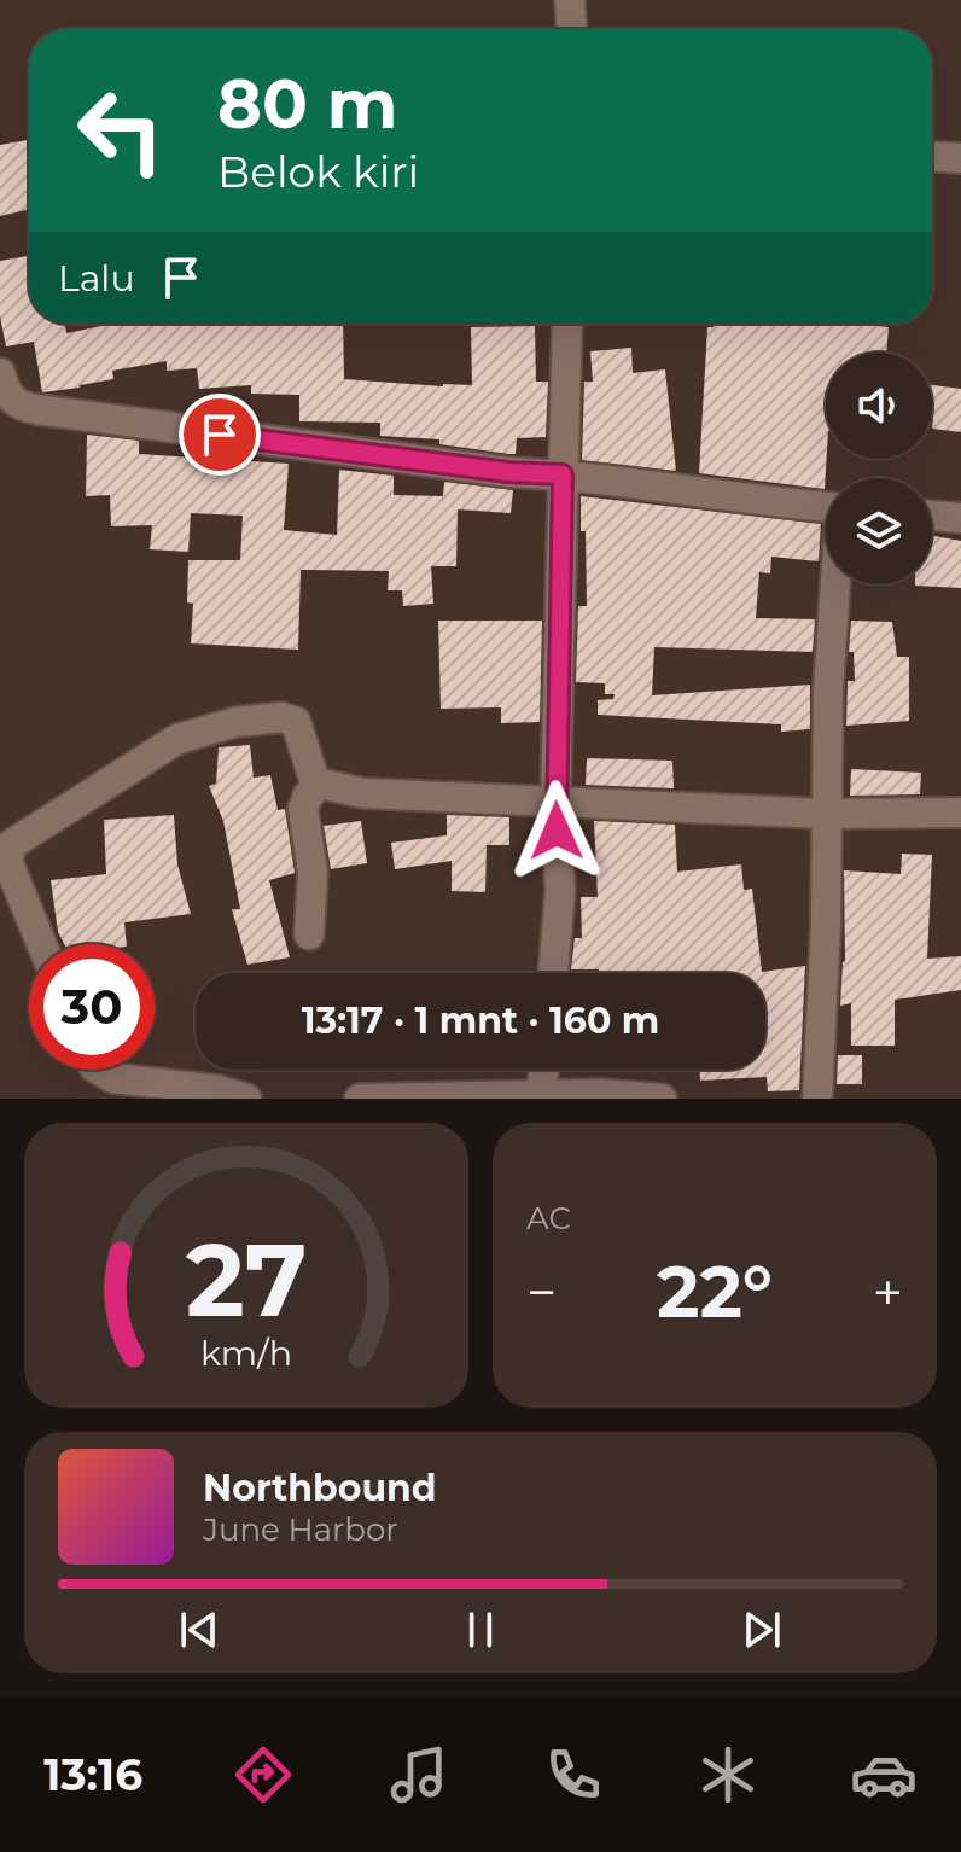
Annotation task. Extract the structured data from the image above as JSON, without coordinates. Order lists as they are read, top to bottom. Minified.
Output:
{"page":{"turn":["80 m","Belok kiri"],"then":"Lalu","limit":"30","trip":"13:17 · 1 mnt · 160 m","tile":"AC","heat":["−","22°","+"],"song":["Northbound","June Harbor"],"tabs":"13:16","gauge":["27","km/h"]}}
